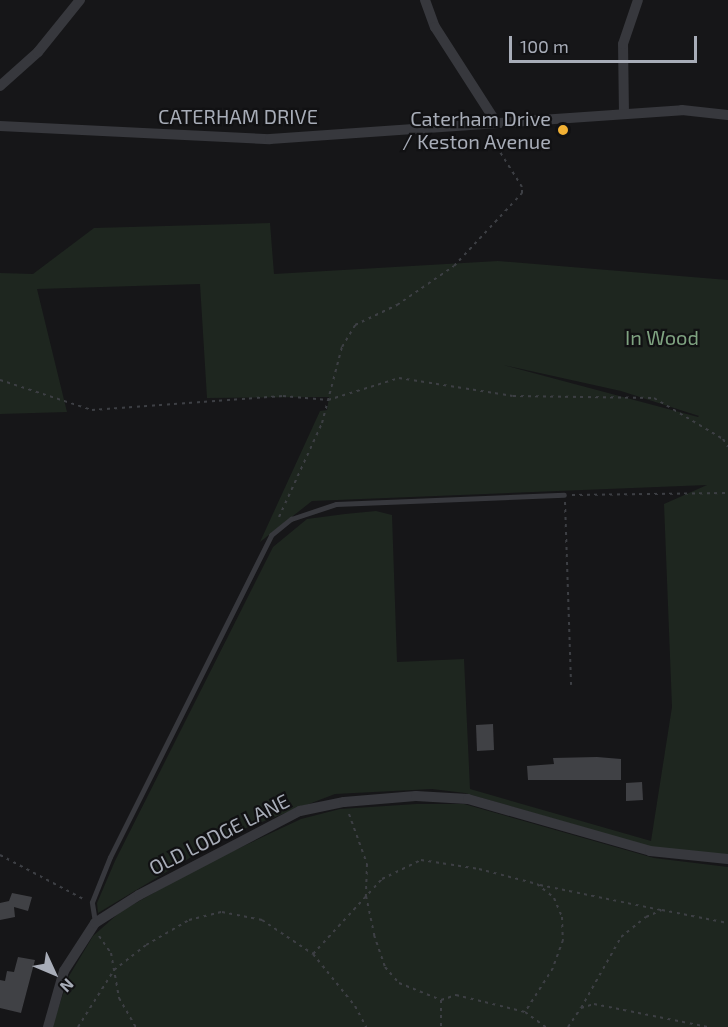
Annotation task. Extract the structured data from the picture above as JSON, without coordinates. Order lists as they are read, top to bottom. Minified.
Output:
{"streets":{"street":["CATERHAM DRIVE","OLD LODGE LANE"]},"parks":["In Wood"],"places":["Caterham Drive / Keston Avenue"],"scale_bar":"100 m","north":"bottom right"}
